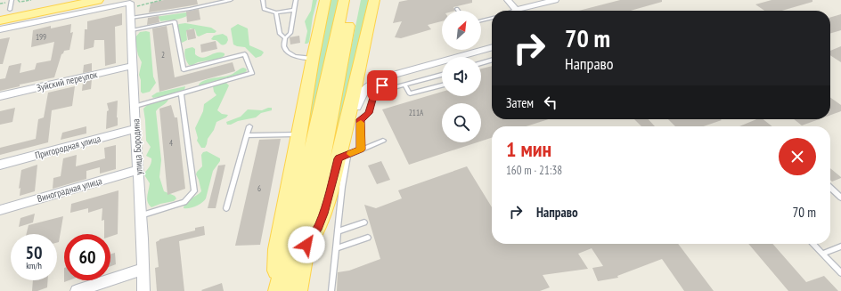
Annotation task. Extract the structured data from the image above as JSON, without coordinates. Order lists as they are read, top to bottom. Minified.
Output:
{"streets":{"street":["Зуйский переулок","Пригородная улица","улица Бородина","Виноградная улица"]},"crossings":[["Зуйский переулок","улица Бородина"],["Пригородная улица","улица Бородина"],["улица Бородина","Виноградная улица"]],"house_numbers":["199","2","211А","4","6"],"north":"top right","page":{"turn":["70 m","Направо"],"then":"Затем","heading":["1 мин","160 m · 21:38"],"list":[{"name":"Направо","value":"70 m"}],"speed":"50 km/h","limit":"60"}}
